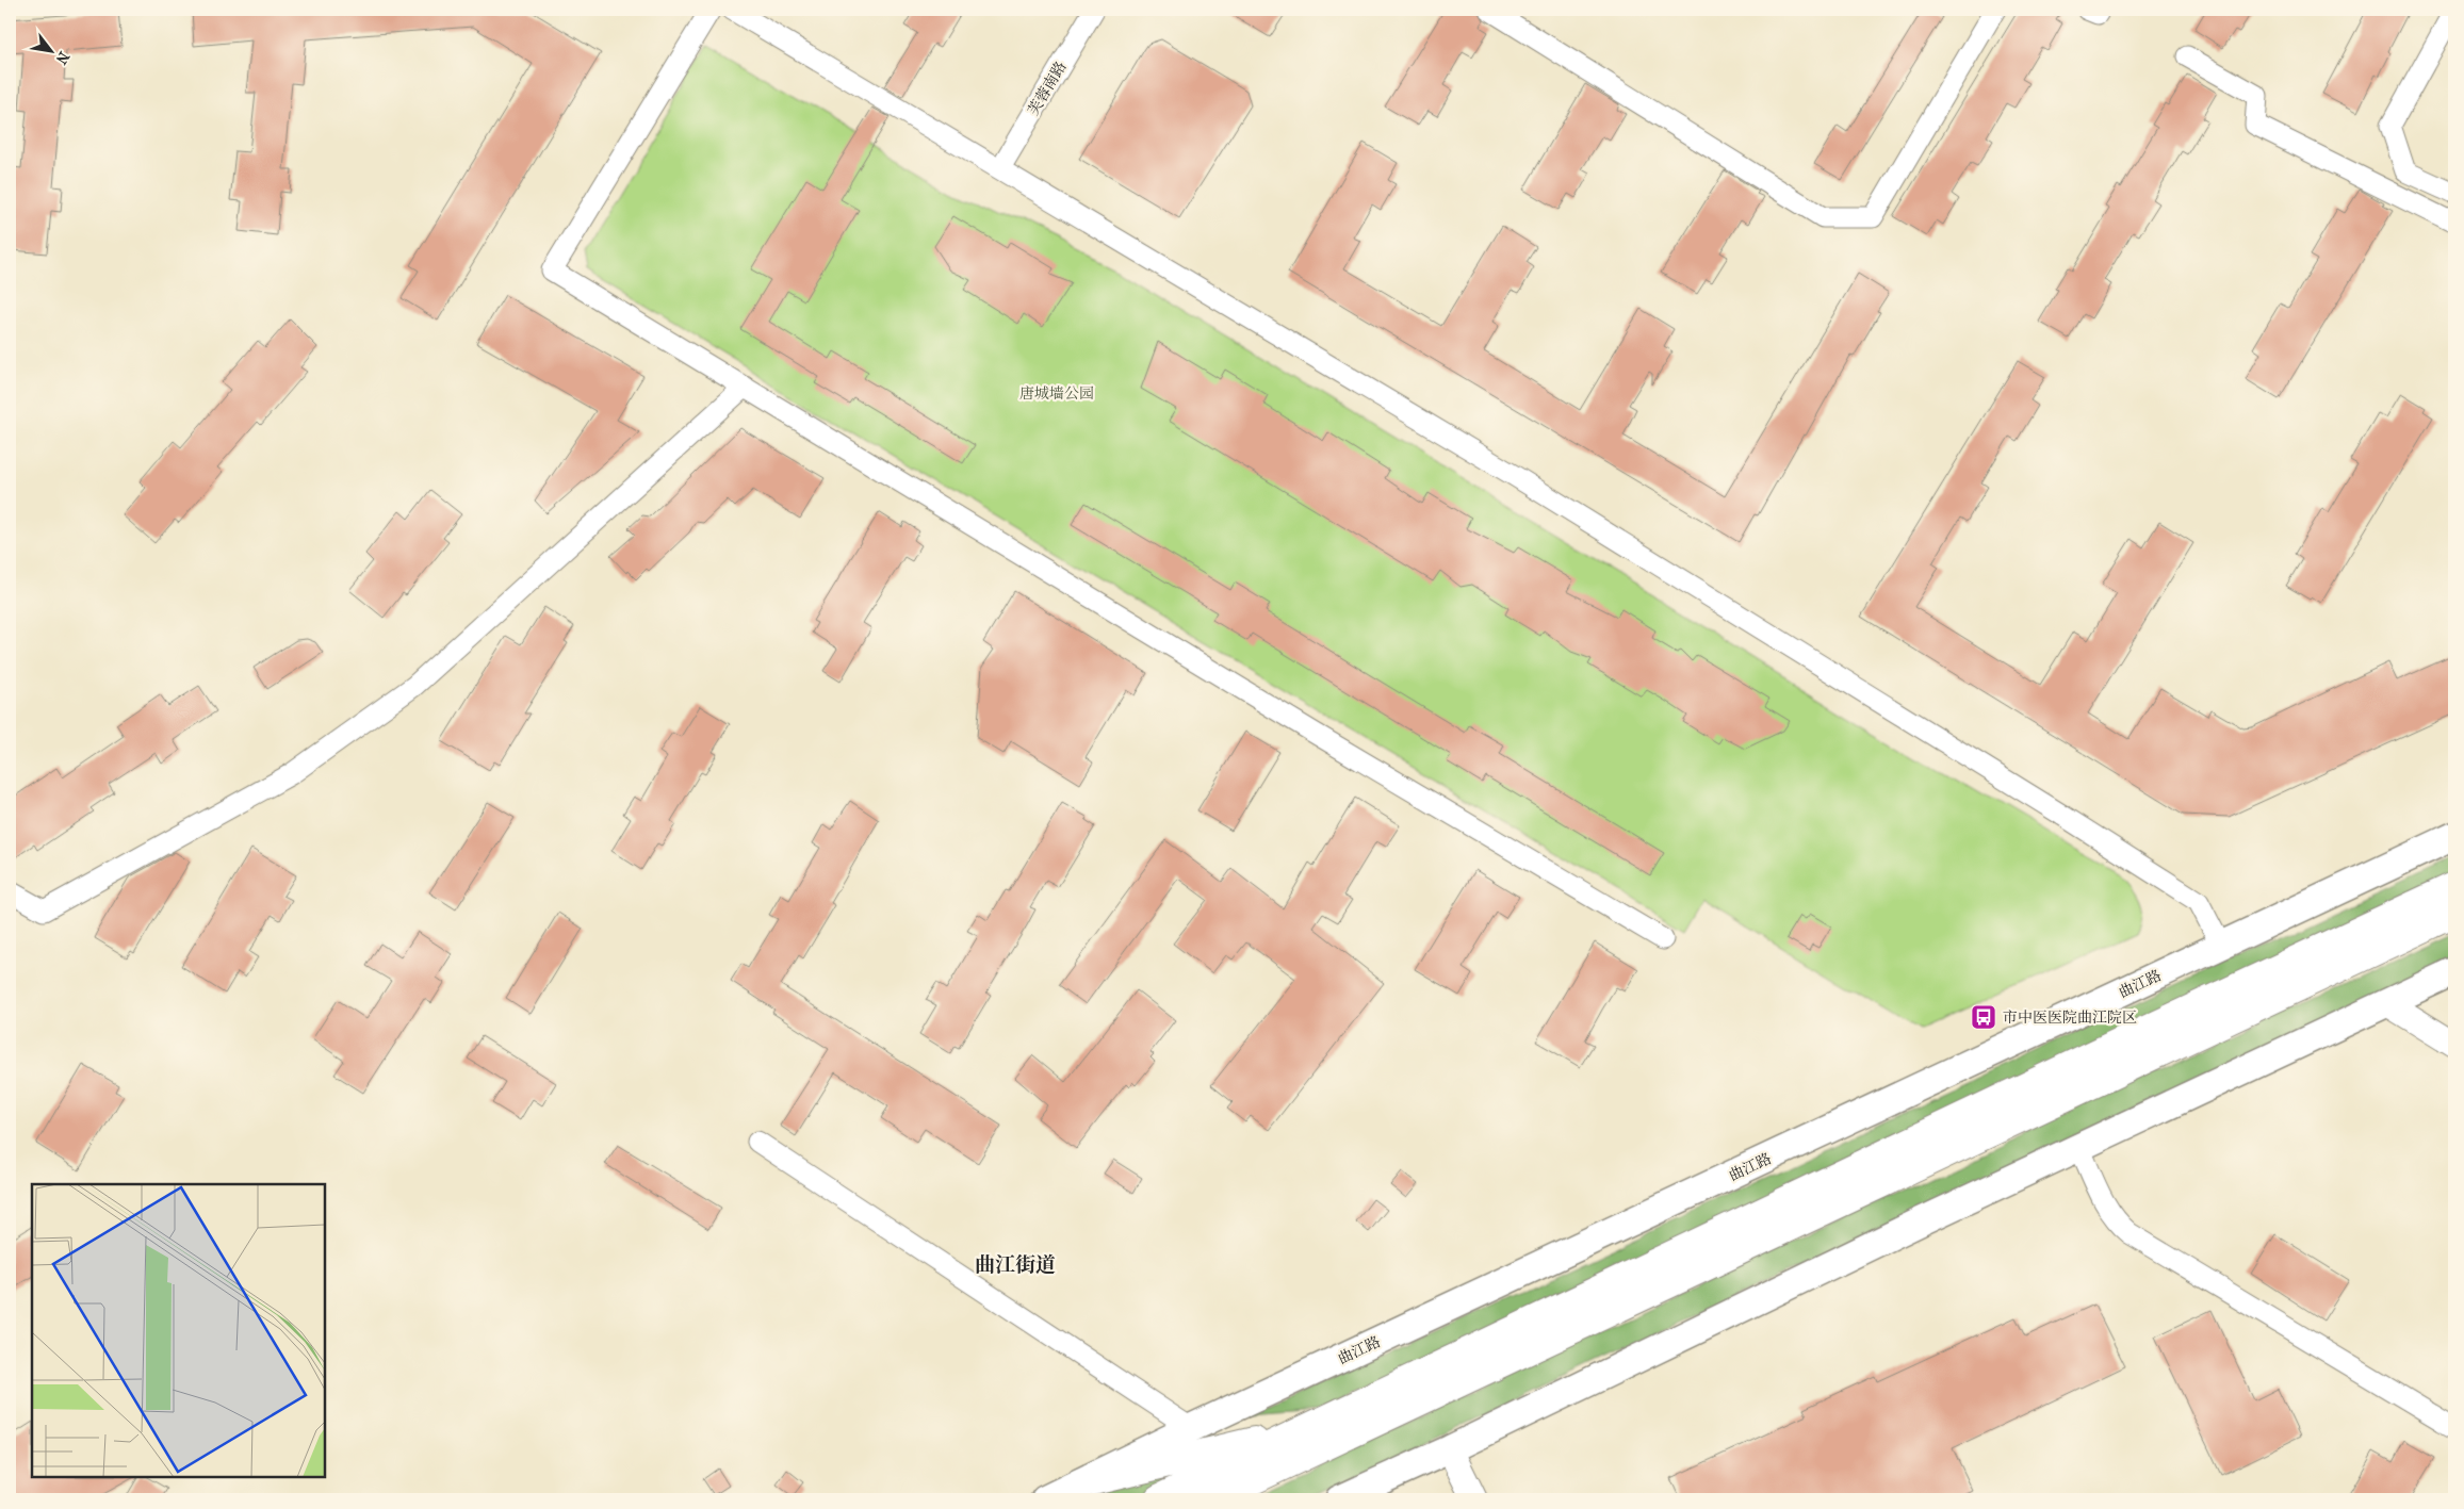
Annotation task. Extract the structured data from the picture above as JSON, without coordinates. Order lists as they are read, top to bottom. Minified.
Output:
{"streets":{"main road":["曲江路"],"street":["芙蓉南路"]},"districts":["曲江街道"],"parks":["唐城墙公园"],"places":{"bus stop":["市中医医院曲江院区"]},"north":"bottom right"}
